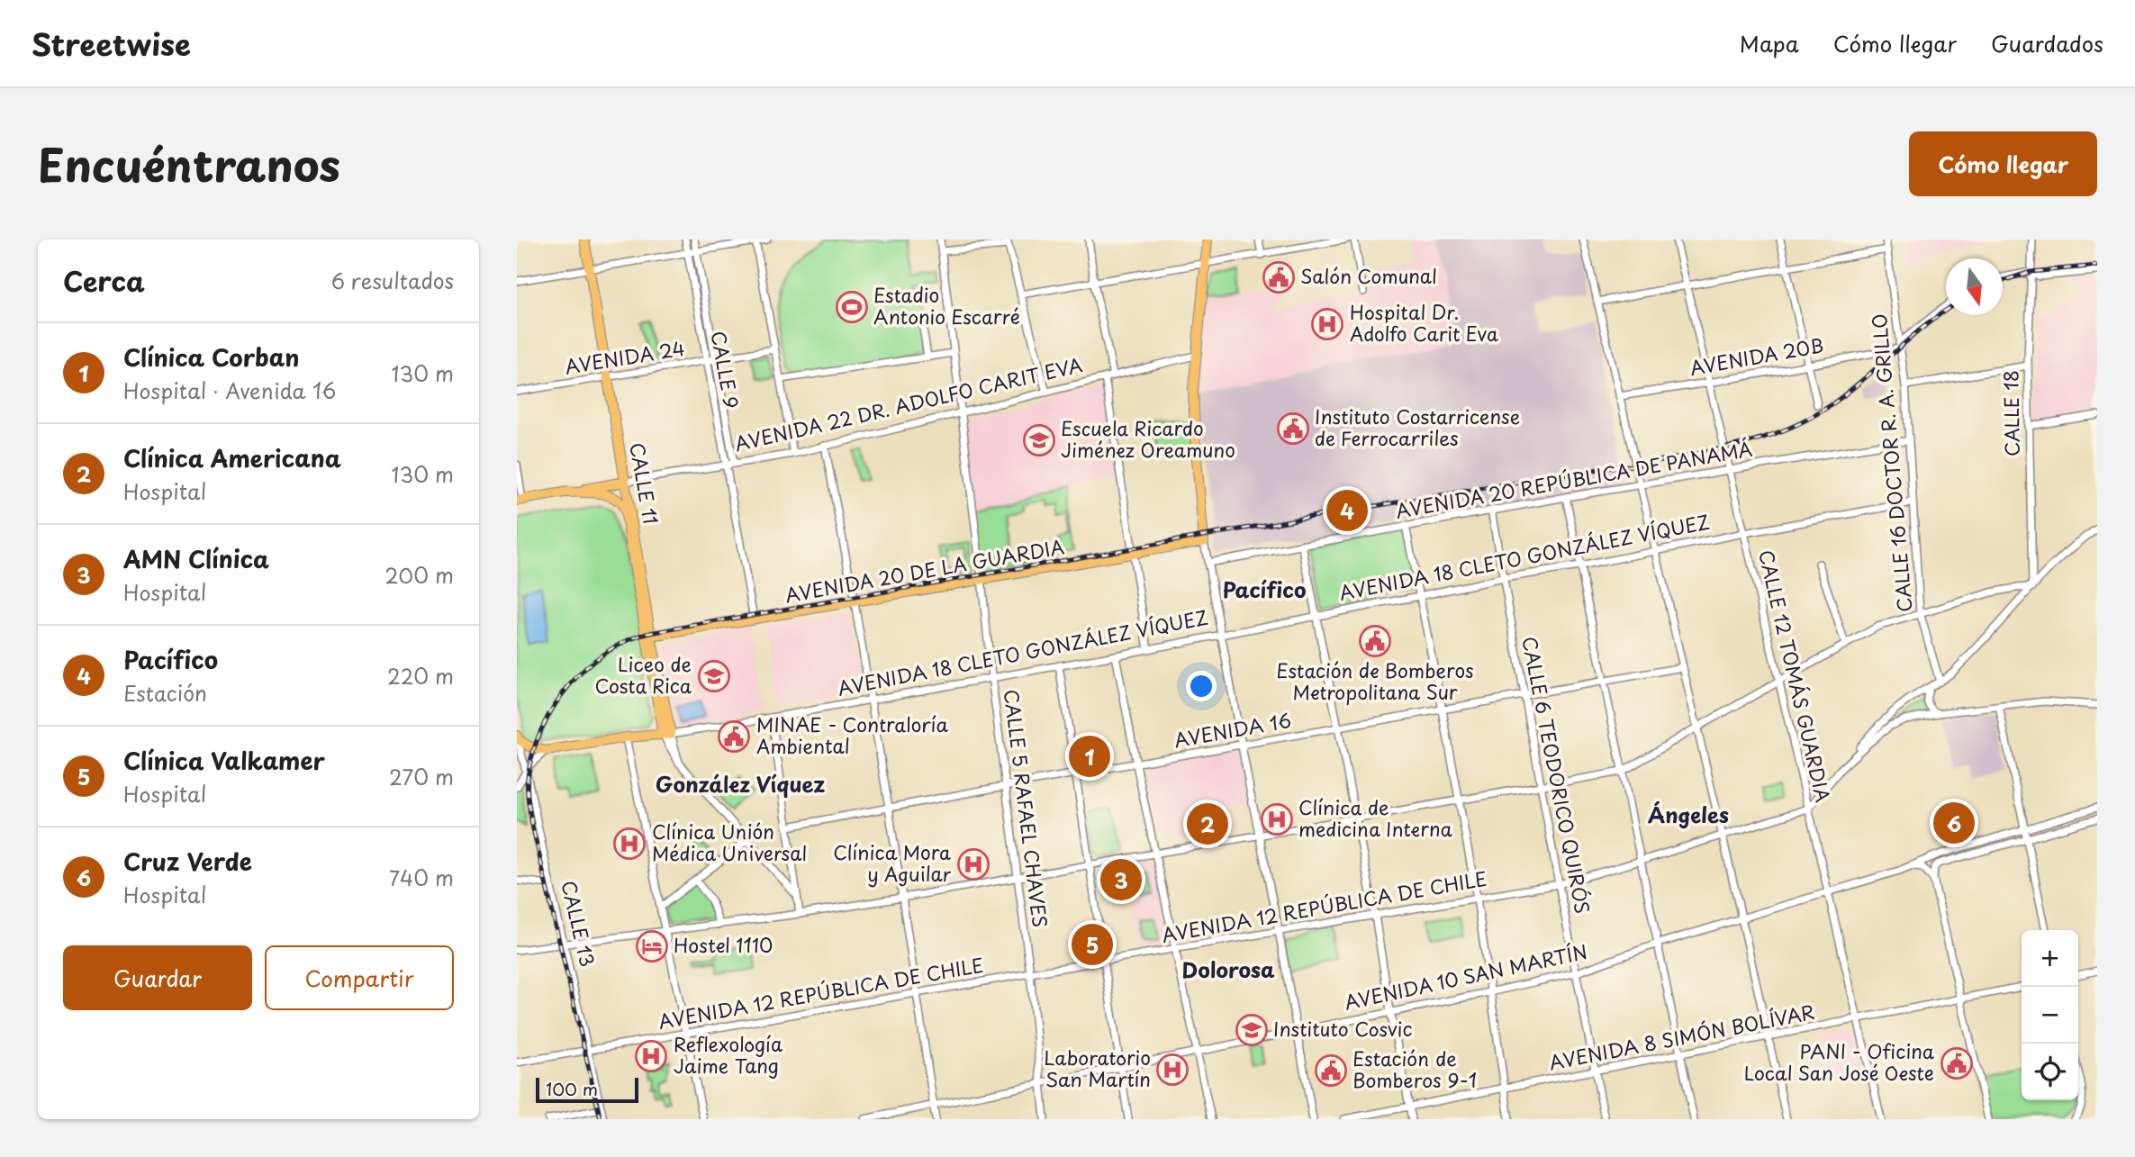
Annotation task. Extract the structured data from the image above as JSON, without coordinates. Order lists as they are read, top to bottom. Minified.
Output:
{"streets":{"main road":["AVENIDA 22 DR. ADOLFO CARIT EVA","CALLE 11","AVENIDA 18 CLETO GONZÁLEZ VÍQUEZ","AVENIDA 20 DE LA GUARDIA"],"street":["AVENIDA 20B","AVENIDA 24","CALLE 9","CALLE 18","CALLE 16 DOCTOR R. A. GRILLO","AVENIDA 20 REPÚBLICA DE PANAMÁ","CALLE 12 TOMÁS GUARDIA","AVENIDA 16","CALLE 6 TEODORICO QUIRÓS","CALLE 5 RAFAEL CHAVES","AVENIDA 12 REPÚBLICA DE CHILE","CALLE 13","AVENIDA 10 SAN MARTÍN","AVENIDA 8 SIMÓN BOLÍVAR"]},"crossings":[["AVENIDA 20B","CALLE 16 DOCTOR R. A. GRILLO"],["AVENIDA 20B","CALLE 12 TOMÁS GUARDIA"],["AVENIDA 24","CALLE 9"],["AVENIDA 24","CALLE 11"],["CALLE 9","AVENIDA 22 DR. ADOLFO CARIT EVA"],["CALLE 9","AVENIDA 20 DE LA GUARDIA"],["AVENIDA 22 DR. ADOLFO CARIT EVA","CALLE 11"],["AVENIDA 22 DR. ADOLFO CARIT EVA","CALLE 5 RAFAEL CHAVES"],["CALLE 16 DOCTOR R. A. GRILLO","AVENIDA 20 REPÚBLICA DE PANAMÁ"],["CALLE 16 DOCTOR R. A. GRILLO","AVENIDA 18 CLETO GONZÁLEZ VÍQUEZ"],["AVENIDA 20 REPÚBLICA DE PANAMÁ","CALLE 12 TOMÁS GUARDIA"],["AVENIDA 20 REPÚBLICA DE PANAMÁ","CALLE 6 TEODORICO QUIRÓS"],["CALLE 11","AVENIDA 18 CLETO GONZÁLEZ VÍQUEZ"],["CALLE 11","AVENIDA 20 DE LA GUARDIA"],["AVENIDA 18 CLETO GONZÁLEZ VÍQUEZ","CALLE 12 TOMÁS GUARDIA"],["AVENIDA 18 CLETO GONZÁLEZ VÍQUEZ","CALLE 6 TEODORICO QUIRÓS"],["AVENIDA 18 CLETO GONZÁLEZ VÍQUEZ","CALLE 5 RAFAEL CHAVES"],["AVENIDA 20 DE LA GUARDIA","CALLE 5 RAFAEL CHAVES"],["CALLE 12 TOMÁS GUARDIA","AVENIDA 12 REPÚBLICA DE CHILE"],["CALLE 12 TOMÁS GUARDIA","AVENIDA 10 SAN MARTÍN"],["CALLE 12 TOMÁS GUARDIA","AVENIDA 8 SIMÓN BOLÍVAR"],["AVENIDA 16","CALLE 6 TEODORICO QUIRÓS"],["AVENIDA 16","CALLE 5 RAFAEL CHAVES"],["CALLE 6 TEODORICO QUIRÓS","AVENIDA 12 REPÚBLICA DE CHILE"],["CALLE 6 TEODORICO QUIRÓS","AVENIDA 10 SAN MARTÍN"],["CALLE 6 TEODORICO QUIRÓS","AVENIDA 8 SIMÓN BOLÍVAR"],["CALLE 5 RAFAEL CHAVES","AVENIDA 12 REPÚBLICA DE CHILE"],["CALLE 5 RAFAEL CHAVES","AVENIDA 10 SAN MARTÍN"],["AVENIDA 12 REPÚBLICA DE CHILE","CALLE 13"]],"districts":["Pacífico","González Víquez","Ángeles","Dolorosa"],"places":{"public building":["Salón Comunal","Instituto Costarricense de Ferrocarriles","Estación de Bomberos Metropolitana Sur","MINAE - Contraloría Ambiental","PANI - Oficina Local San José Oeste","Estación de Bomberos 9-1"],"sports":["Estadio Antonio Escarré"],"hospital":["Hospital Dr. Adolfo Carit Eva","Clínica de medicina Interna","Clínica Unión Médica Universal","Clínica Mora y Aguilar","Reflexología Jaime Tang","Laboratorio San Martín"],"school or university":["Escuela Ricardo Jiménez Oreamuno","Liceo de Costa Rica","Instituto Cosvic"],"hotel":["Hostel 1110"]},"scale_bar":"100 m","north":"bottom","page":{"header":"Streetwise","nav":["Mapa","Cómo llegar","Guardados"],"title":"Encuéntranos","buttons":["Cómo llegar",["Guardar","Compartir"]],"heading":["Cerca","6 resultados"],"list":[{"mark":"1","name":"Clínica Corban","note":"Hospital · Avenida 16","value":"130 m"},{"mark":"2","name":"Clínica Americana","note":"Hospital","value":"130 m"},{"mark":"3","name":"AMN Clínica","note":"Hospital","value":"200 m"},{"mark":"4","name":"Pacífico","note":"Estación","value":"220 m"},{"mark":"5","name":"Clínica Valkamer","note":"Hospital","value":"270 m"},{"mark":"6","name":"Cruz Verde","note":"Hospital","value":"740 m"}],"pins":["4","1","6","2","3","5"],"map_buttons":["+","−"],"scale":"100 m"}}
